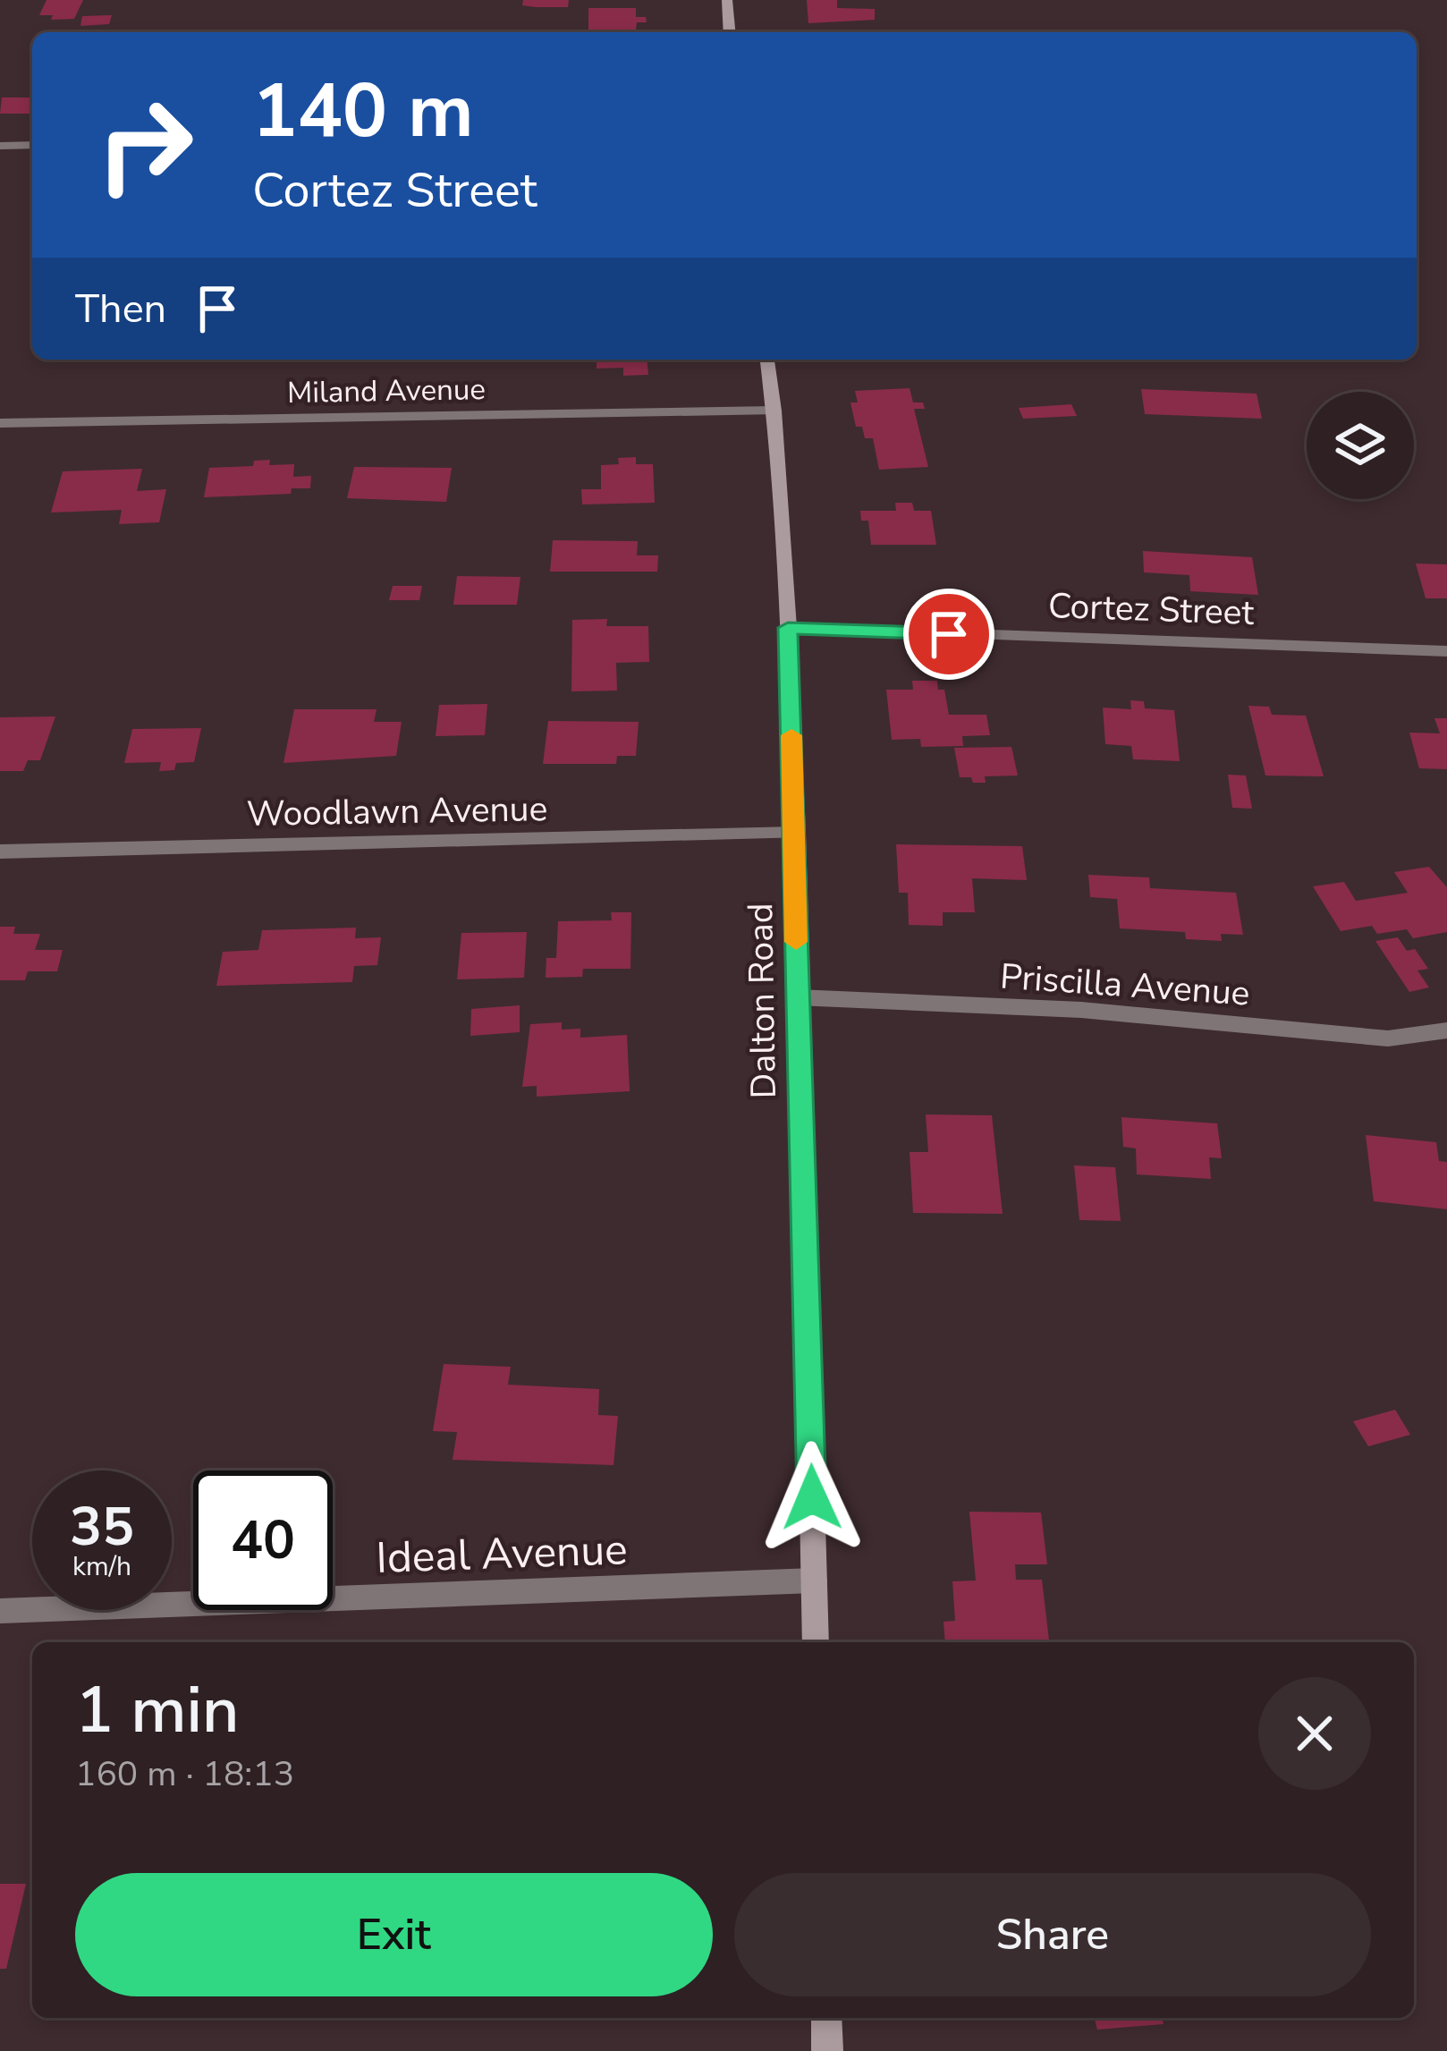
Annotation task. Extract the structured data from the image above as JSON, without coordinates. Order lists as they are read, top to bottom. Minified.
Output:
{"streets":{"street":["Miland Avenue","Cortez Street","Woodlawn Avenue","Priscilla Avenue","Dalton Road","Ideal Avenue"]},"crossings":[["Miland Avenue","Dalton Road"],["Cortez Street","Dalton Road"],["Woodlawn Avenue","Dalton Road"],["Priscilla Avenue","Dalton Road"],["Dalton Road","Ideal Avenue"]],"page":{"turn":["140 m","Cortez Street"],"then":"Then","speed":"35 km/h","limit":"40","heading":["1 min","160 m · 18:13"],"buttons":["Exit","Share"]}}
